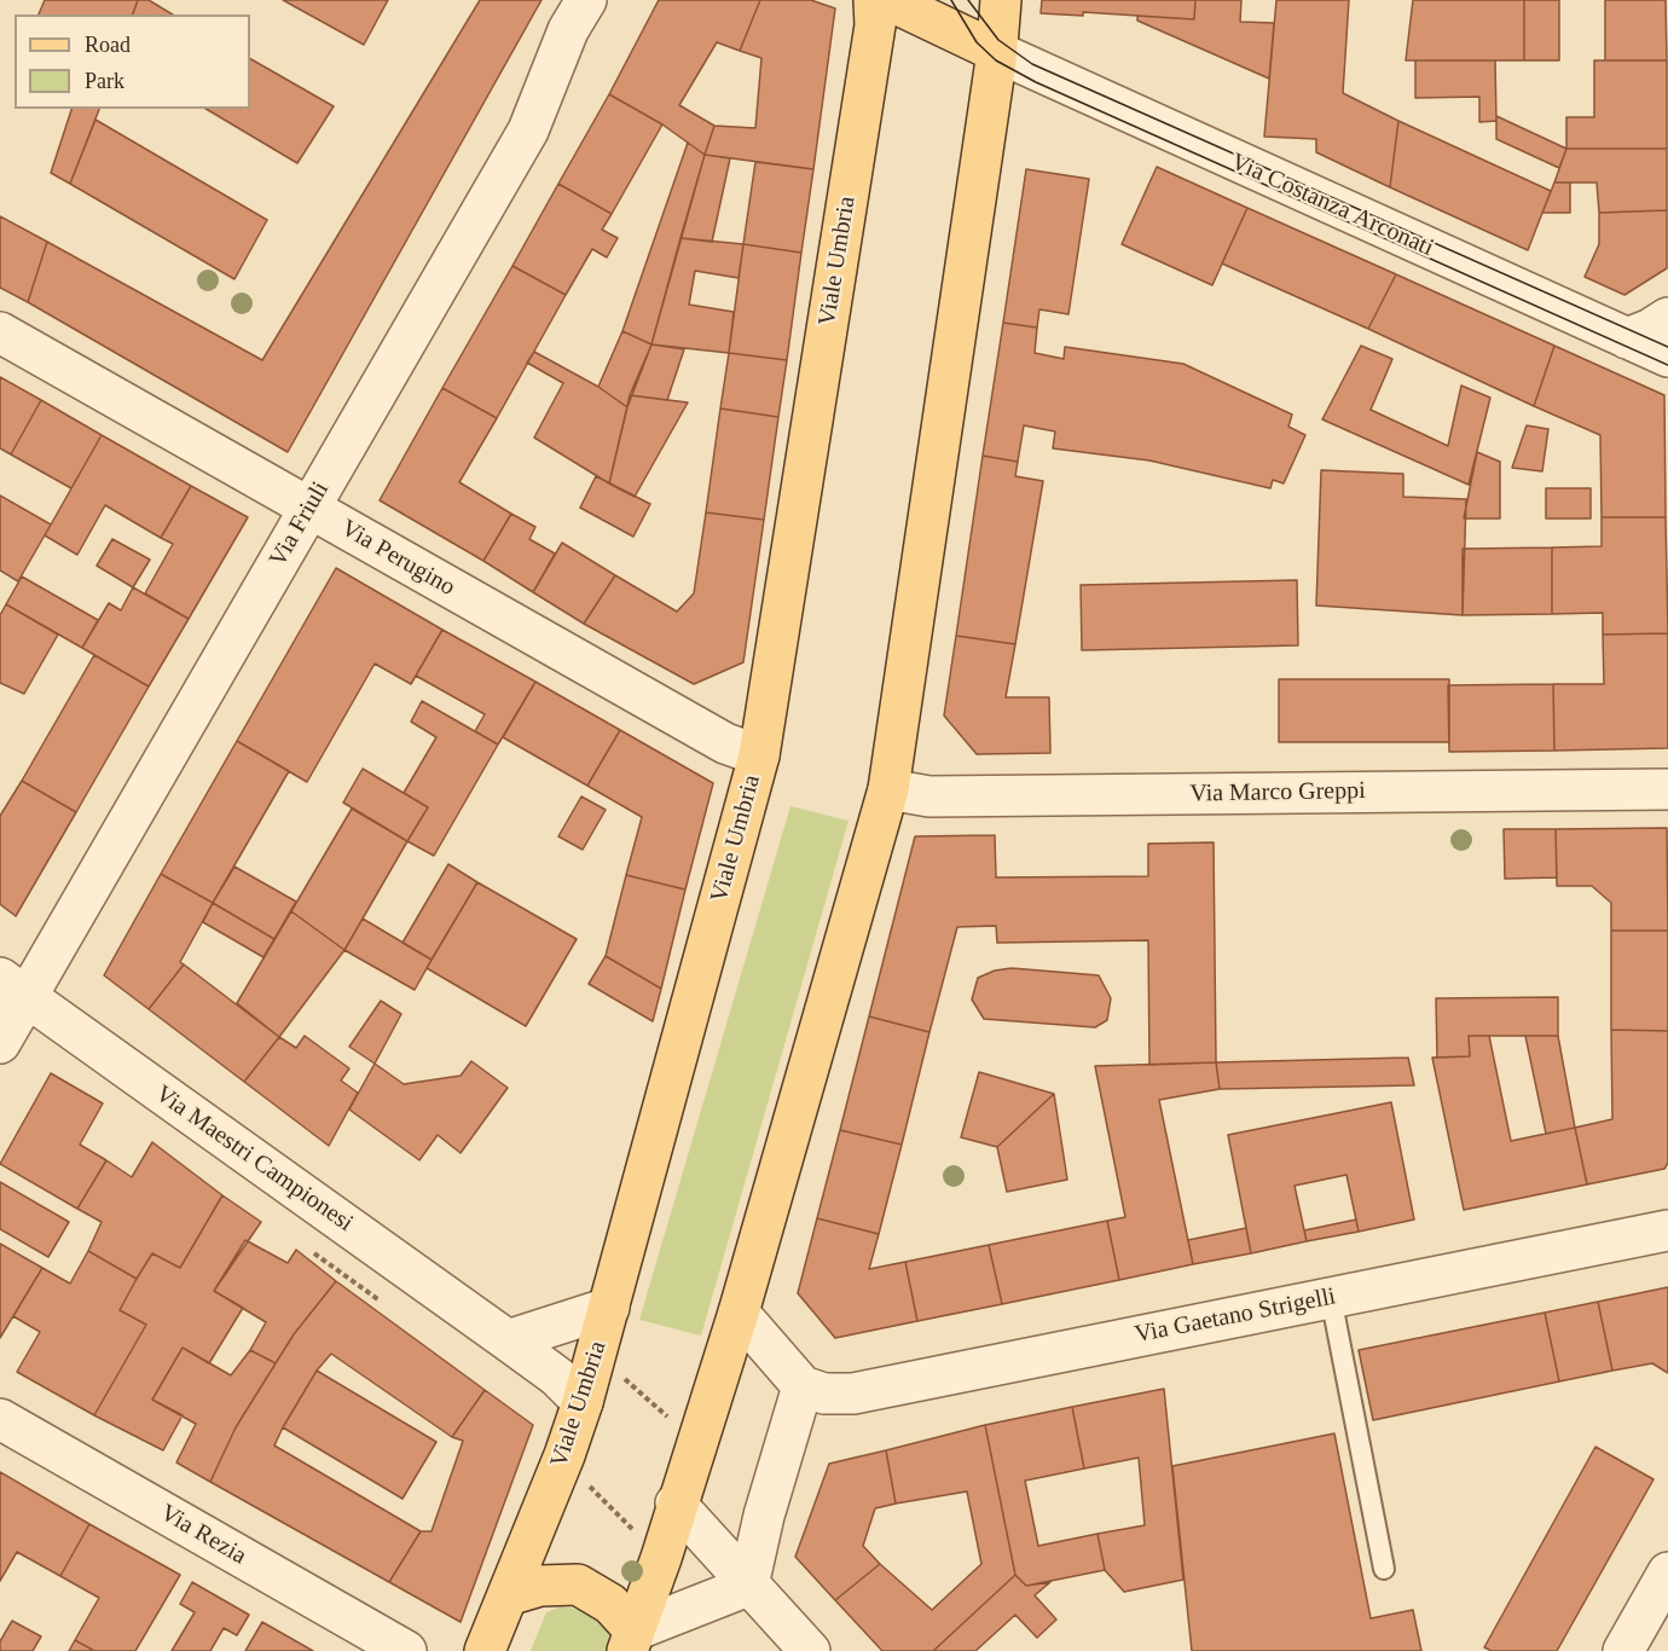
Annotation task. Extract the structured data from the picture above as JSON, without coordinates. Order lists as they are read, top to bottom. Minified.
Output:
{"streets":{"main road":["Viale Umbria"],"street":["Via Costanza Arconati","Via Friuli","Via Perugino","Via Marco Greppi","Via Maestri Campionesi","Via Gaetano Strigelli","Via Rezia"]},"crossings":[["Viale Umbria","Via Perugino"],["Viale Umbria","Via Maestri Campionesi"],["Via Friuli","Via Perugino"],["Via Friuli","Via Maestri Campionesi"]],"legend":["Road","Park"]}
